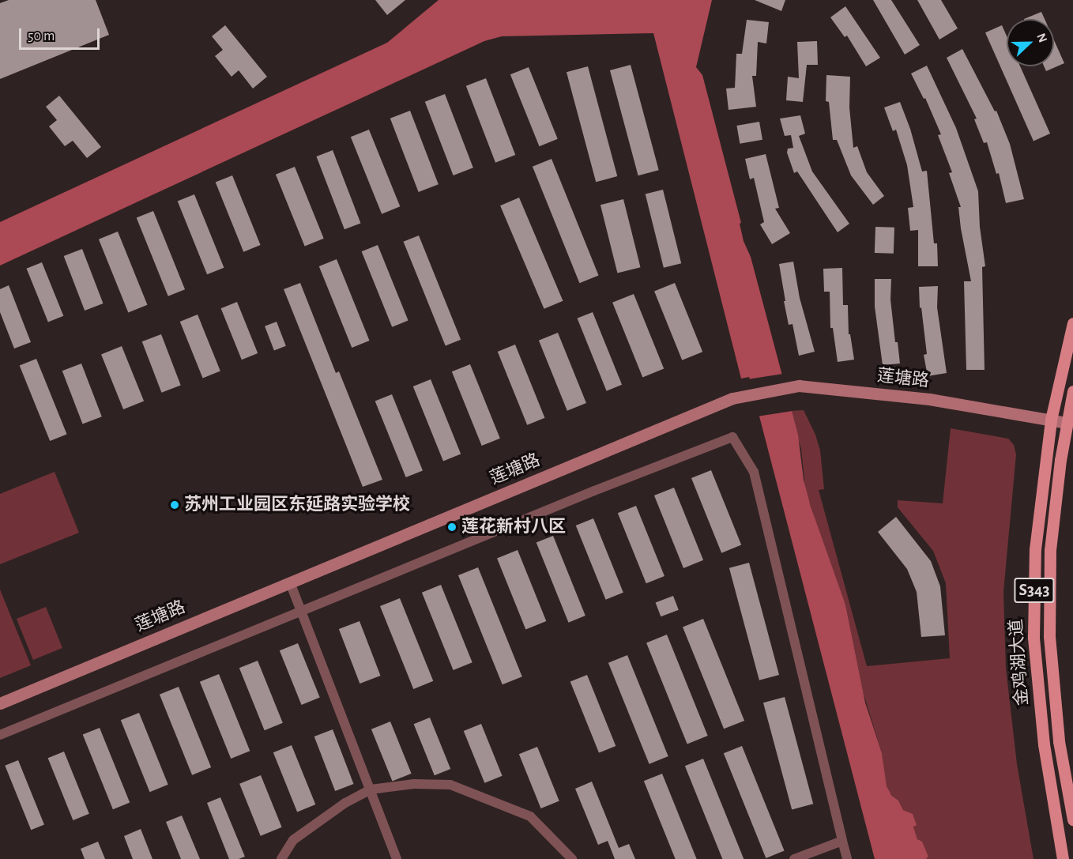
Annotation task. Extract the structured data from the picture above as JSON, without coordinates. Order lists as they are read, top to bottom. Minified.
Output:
{"streets":{"main road":["S343","金鸡湖大道"],"street":["莲塘路"]},"crossings":[["莲塘路","金鸡湖大道"]],"places":["苏州工业园区东延路实验学校","莲花新村八区"],"scale_bar":"50 m","north":"right"}
